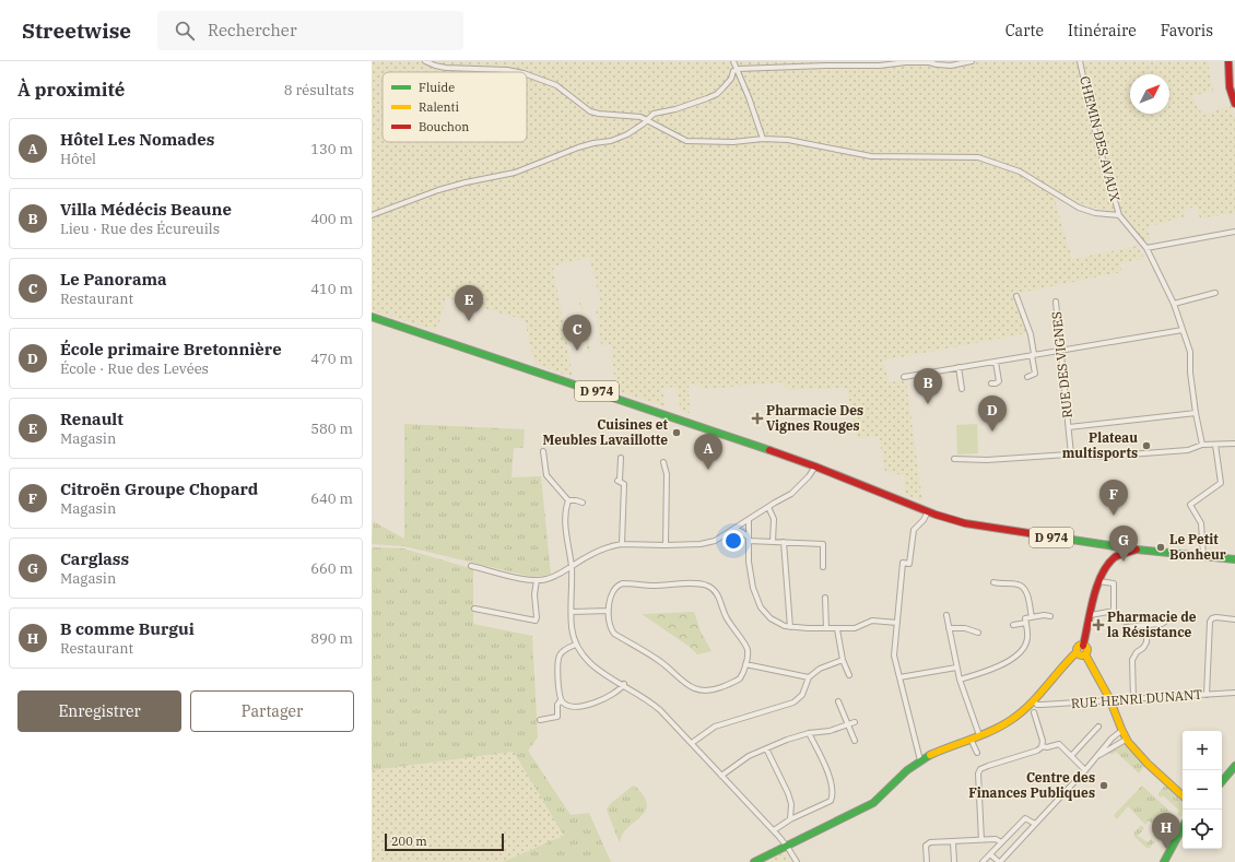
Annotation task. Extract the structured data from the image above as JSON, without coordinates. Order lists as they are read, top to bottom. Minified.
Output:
{"streets":{"main road":["D 974"],"street":["CHEMIN DES AVAUX","RUE DES VIGNES","RUE HENRI DUNANT"]},"places":{"health":["Pharmacie Des Vignes Rouges","Pharmacie de la Résistance"],"other":["Cuisines et Meubles Lavaillotte","Plateau multisports","Le Petit Bonheur","Centre des Finances Publiques"]},"legend":["Fluide","Ralenti","Bouchon"],"scale_bar":"200 m","north":"top right","page":{"header":"Streetwise","search":"Rechercher","nav":["Carte","Itinéraire","Favoris"],"heading":["À proximité","8 résultats"],"list":[{"mark":"A","name":"Hôtel Les Nomades","note":"Hôtel","value":"130 m"},{"mark":"B","name":"Villa Médécis Beaune","note":"Lieu · Rue des Écureuils","value":"400 m"},{"mark":"C","name":"Le Panorama","note":"Restaurant","value":"410 m"},{"mark":"D","name":"École primaire Bretonnière","note":"École · Rue des Levées","value":"470 m"},{"mark":"E","name":"Renault","note":"Magasin","value":"580 m"},{"mark":"F","name":"Citroën Groupe Chopard","note":"Magasin","value":"640 m"},{"mark":"G","name":"Carglass","note":"Magasin","value":"660 m"},{"mark":"H","name":"B comme Burgui","note":"Restaurant","value":"890 m"}],"pins":["E","C","B","D","A","F","G","H"],"buttons":["Enregistrer","Partager"],"map_buttons":["+","−"],"scale":"200 m"}}
